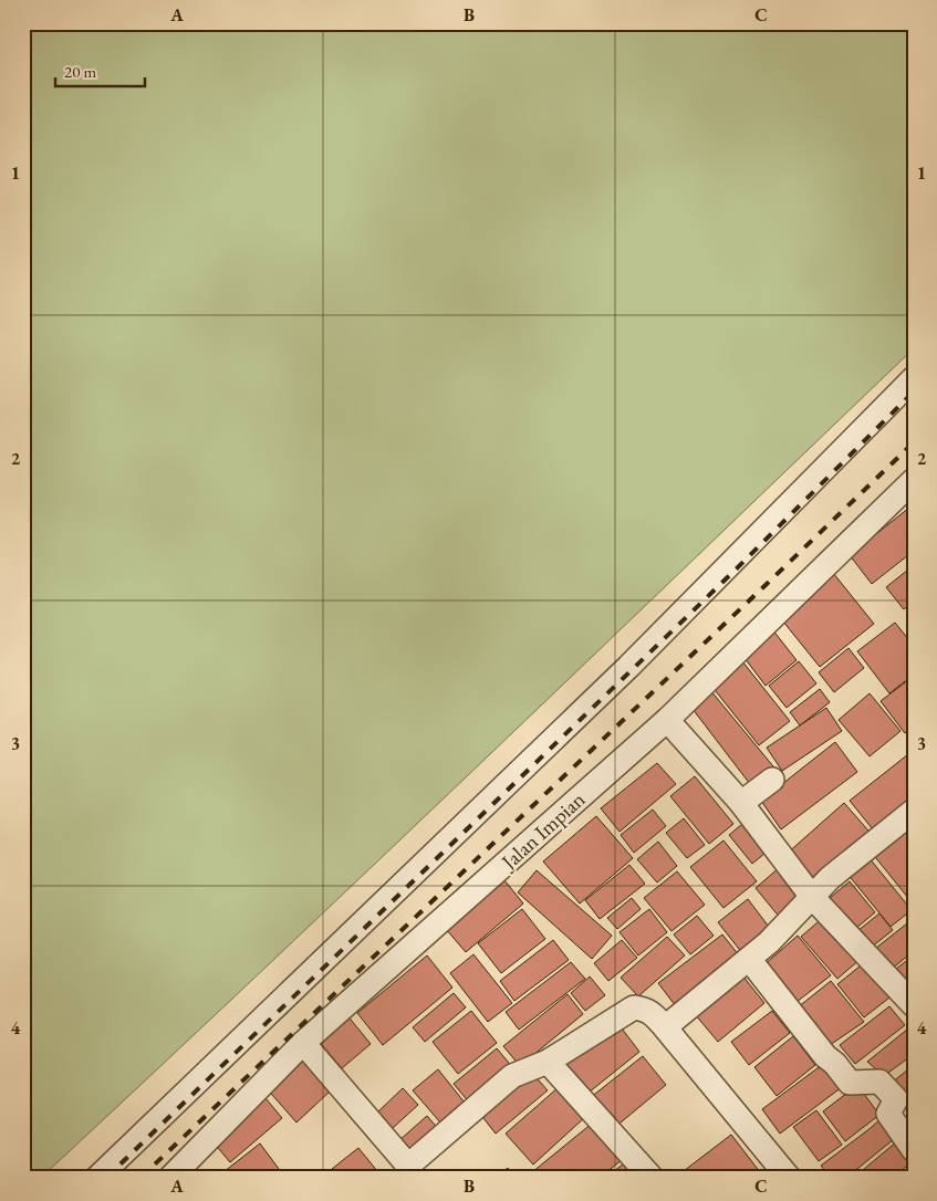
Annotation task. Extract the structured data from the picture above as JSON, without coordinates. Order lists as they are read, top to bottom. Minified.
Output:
{"streets":{"street":["Jalan Impian"]},"scale_bar":"20 m","grid":{"columns":["A","B","C"],"rows":["1","2","3","4"]}}
